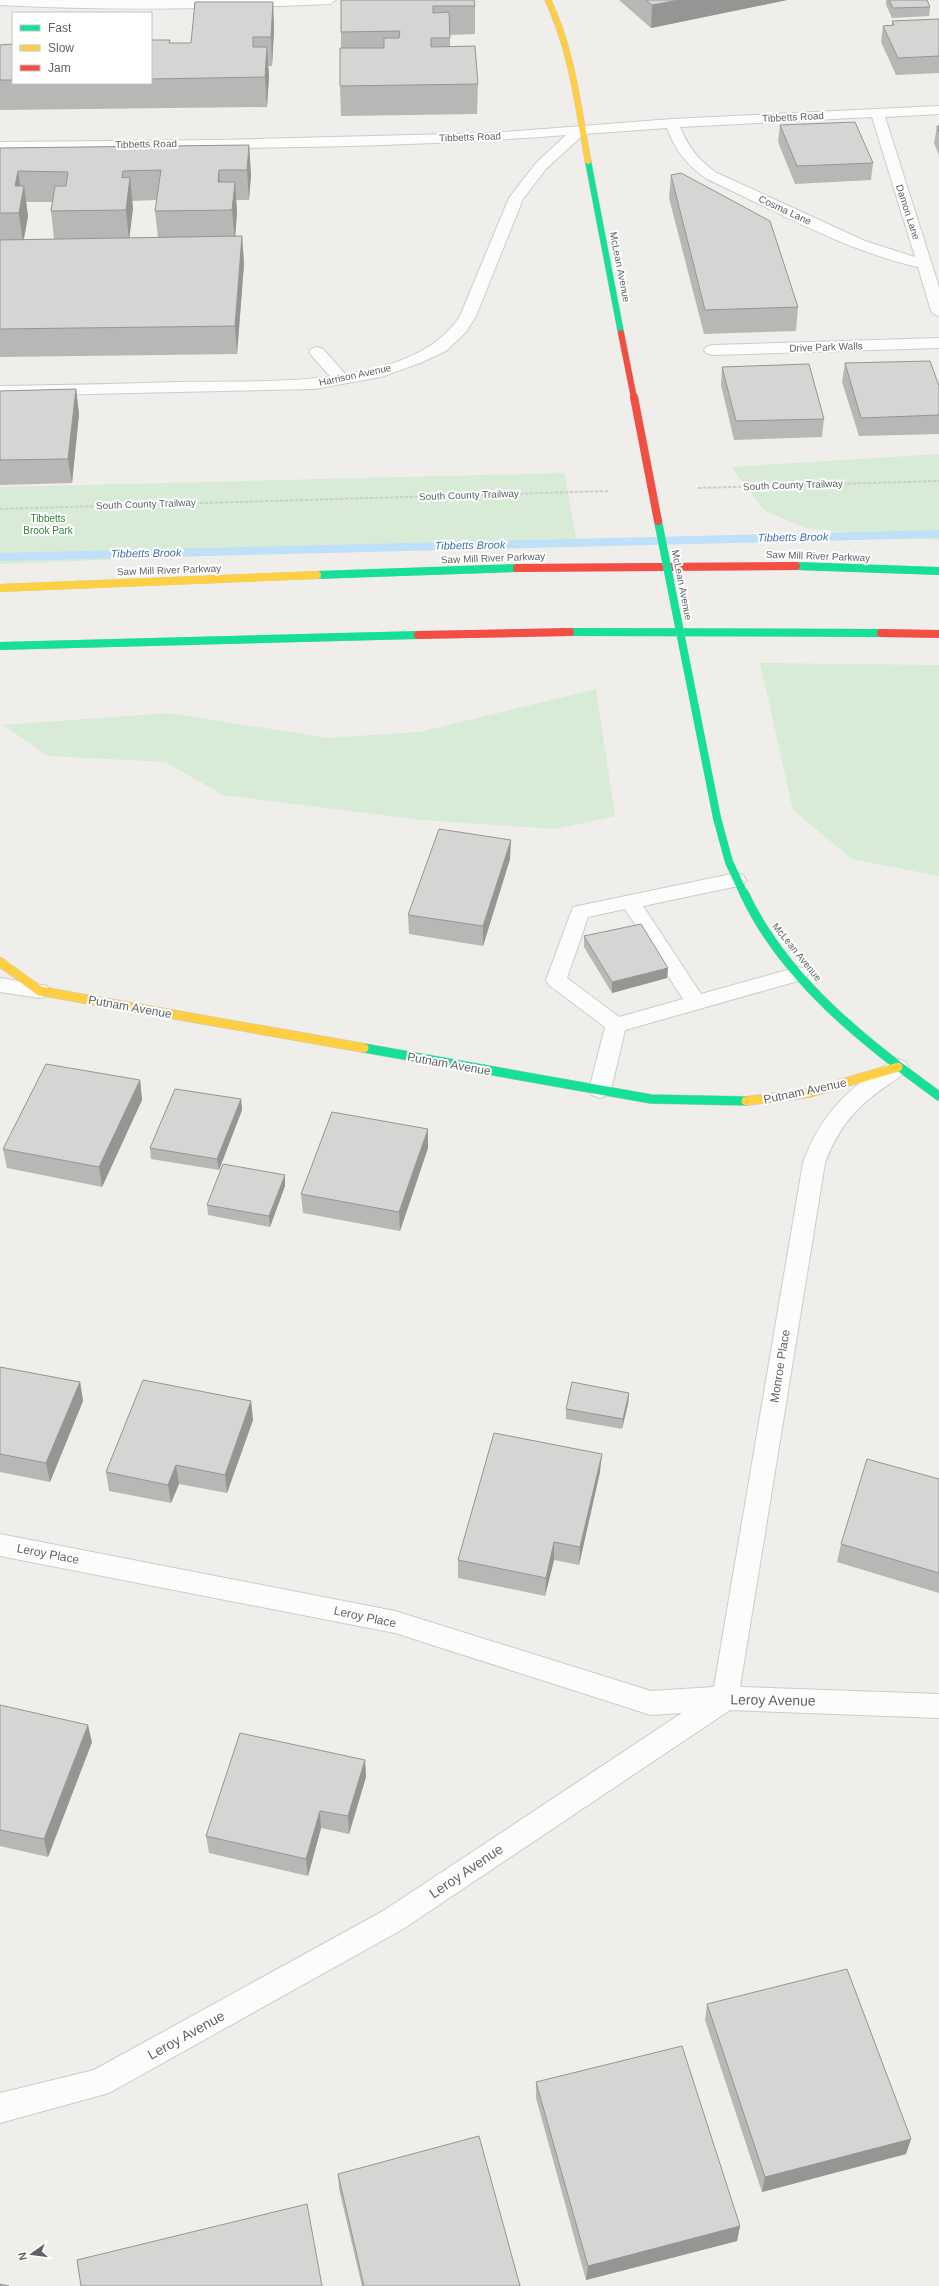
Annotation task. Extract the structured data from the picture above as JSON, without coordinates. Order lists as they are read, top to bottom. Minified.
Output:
{"streets":{"main road":["McLean Avenue","Saw Mill River Parkway","Putnam Avenue"],"street":["Tibbetts Road","Cosma Lane","Damon Lane","Drive Park Walls","Harrison Avenue","Monroe Place","Leroy Place","Leroy Avenue"],"path":["South County Trailway"]},"crossings":[["Tibbetts Road","Cosma Lane"],["Tibbetts Road","Damon Lane"],["Tibbetts Road","McLean Avenue"],["Tibbetts Road","Harrison Avenue"],["Cosma Lane","Damon Lane"],["McLean Avenue","Harrison Avenue"],["McLean Avenue","Putnam Avenue"],["McLean Avenue","Monroe Place"],["Putnam Avenue","Monroe Place"],["Monroe Place","Leroy Place"],["Monroe Place","Leroy Avenue"],["Leroy Place","Leroy Avenue"]],"water":["Tibbetts Brook"],"parks":["Tibbetts Brook Park"],"legend":["Fast","Slow","Jam"],"north":"left"}
